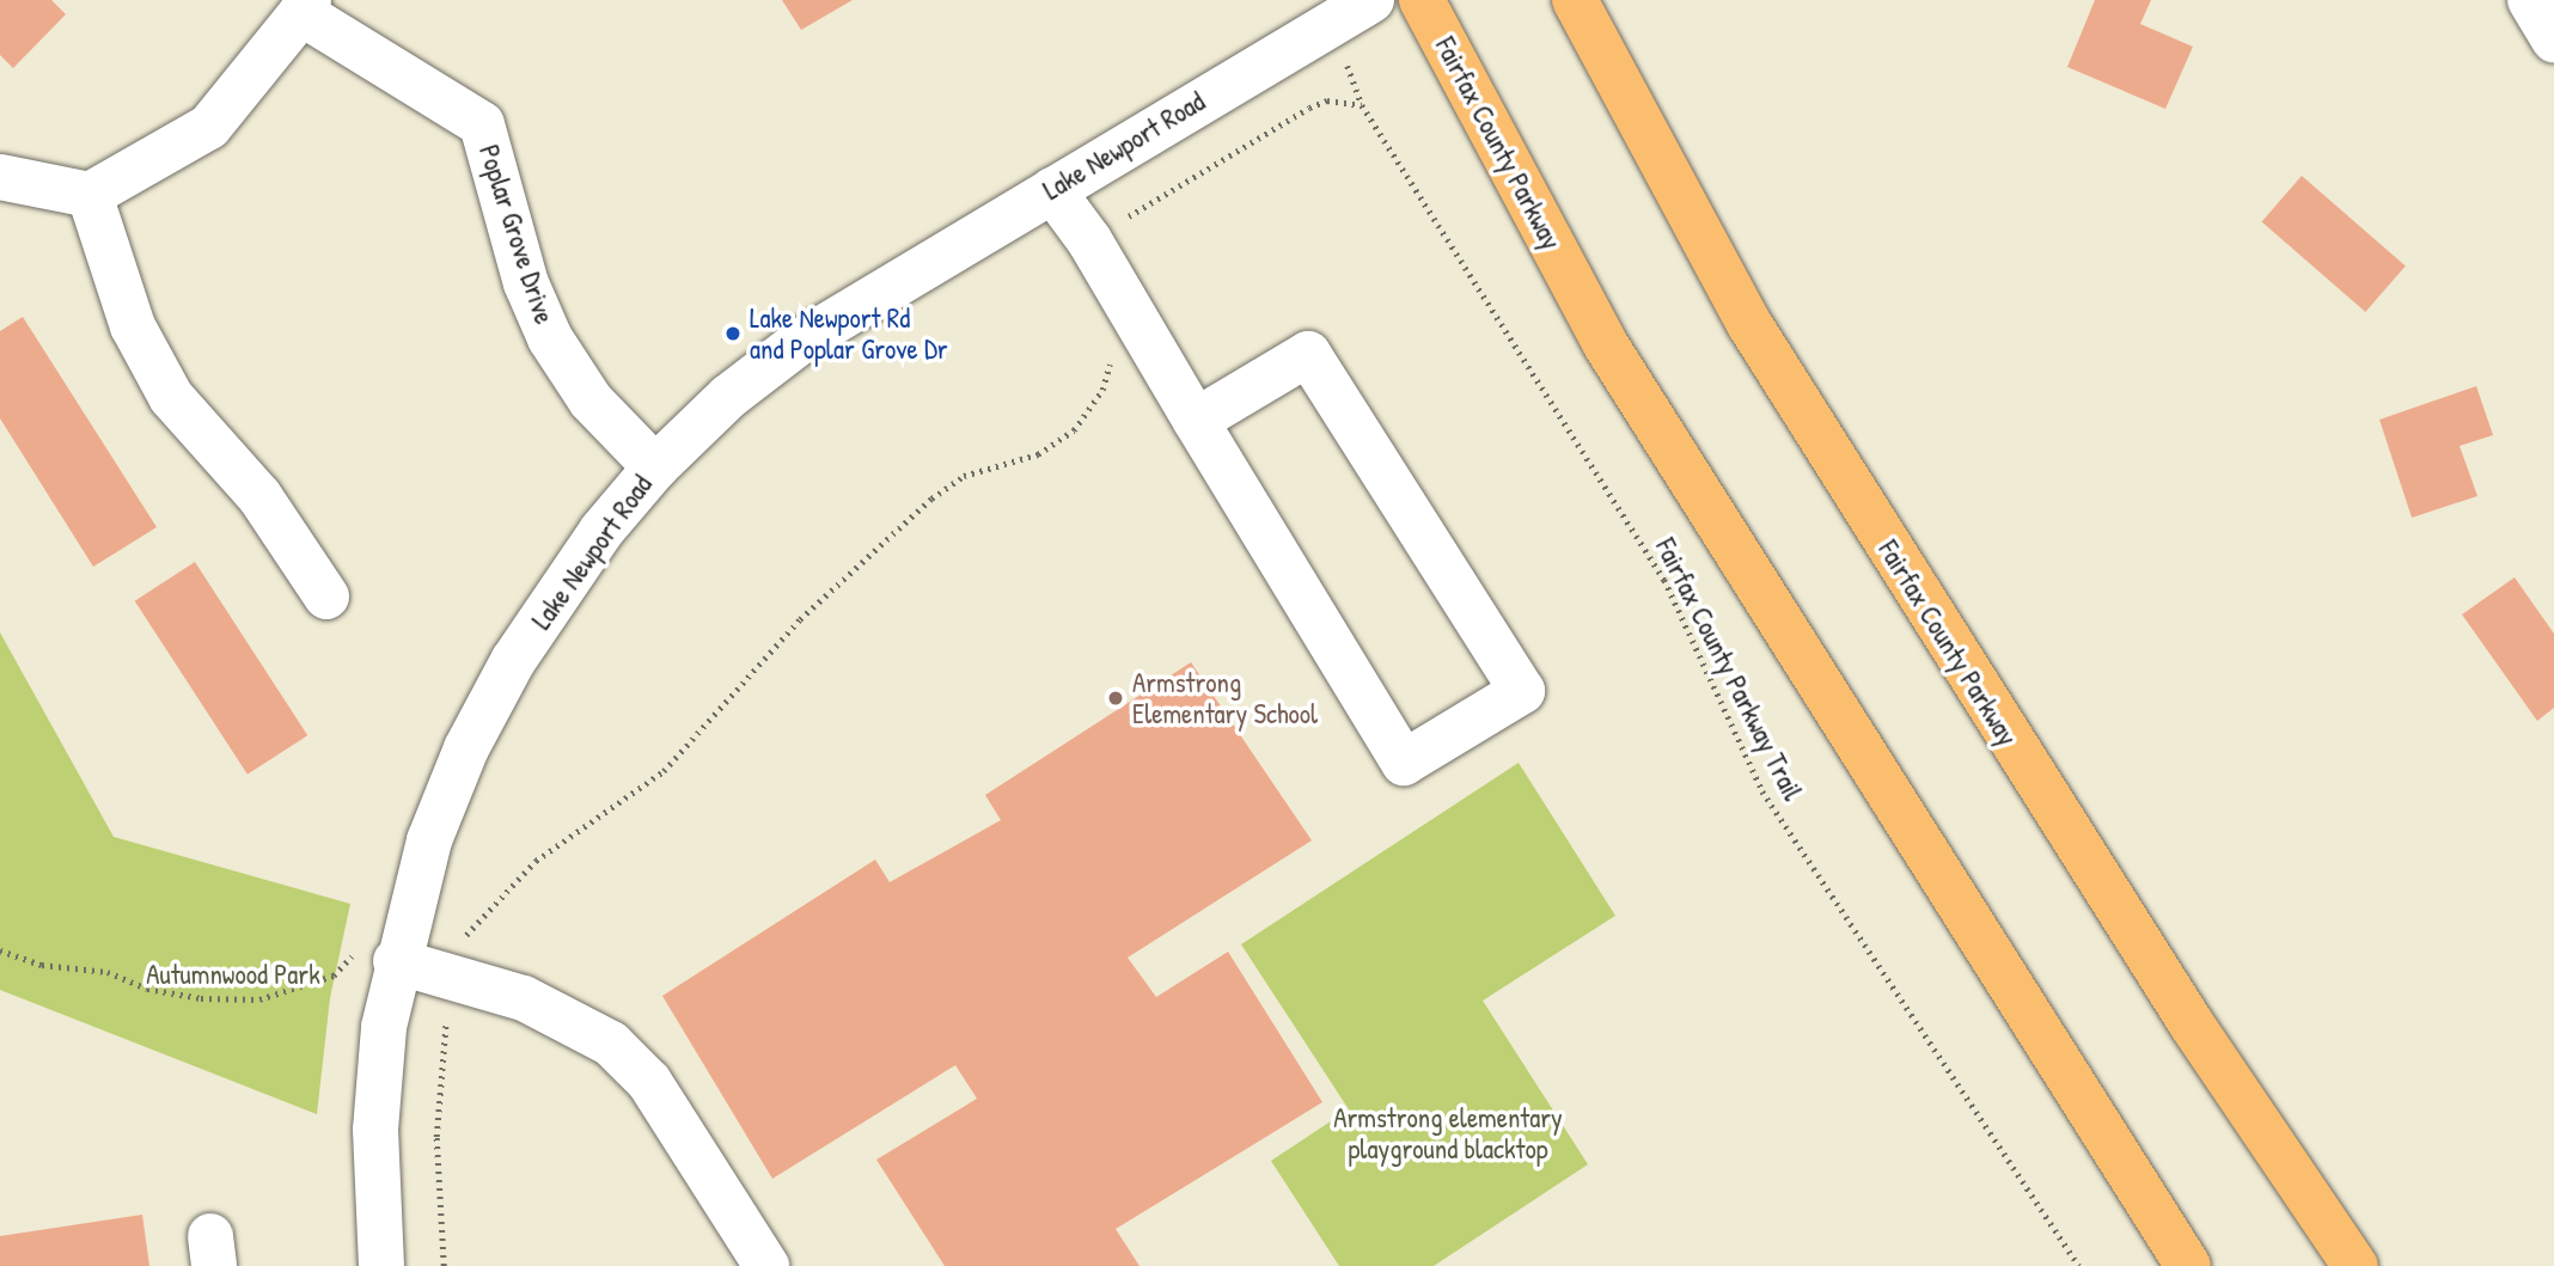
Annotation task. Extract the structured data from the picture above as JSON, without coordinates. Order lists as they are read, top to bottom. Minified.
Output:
{"streets":{"highway":["Fairfax County Parkway"],"street":["Lake Newport Road","Poplar Grove Drive"],"path":["Fairfax County Parkway Trail"]},"crossings":[["Lake Newport Road","Poplar Grove Drive"]],"parks":["Autumnwood Park","Armstrong elementary playground blacktop"],"places":["Lake Newport Rd and Poplar Grove Dr","Armstrong Elementary School"]}
